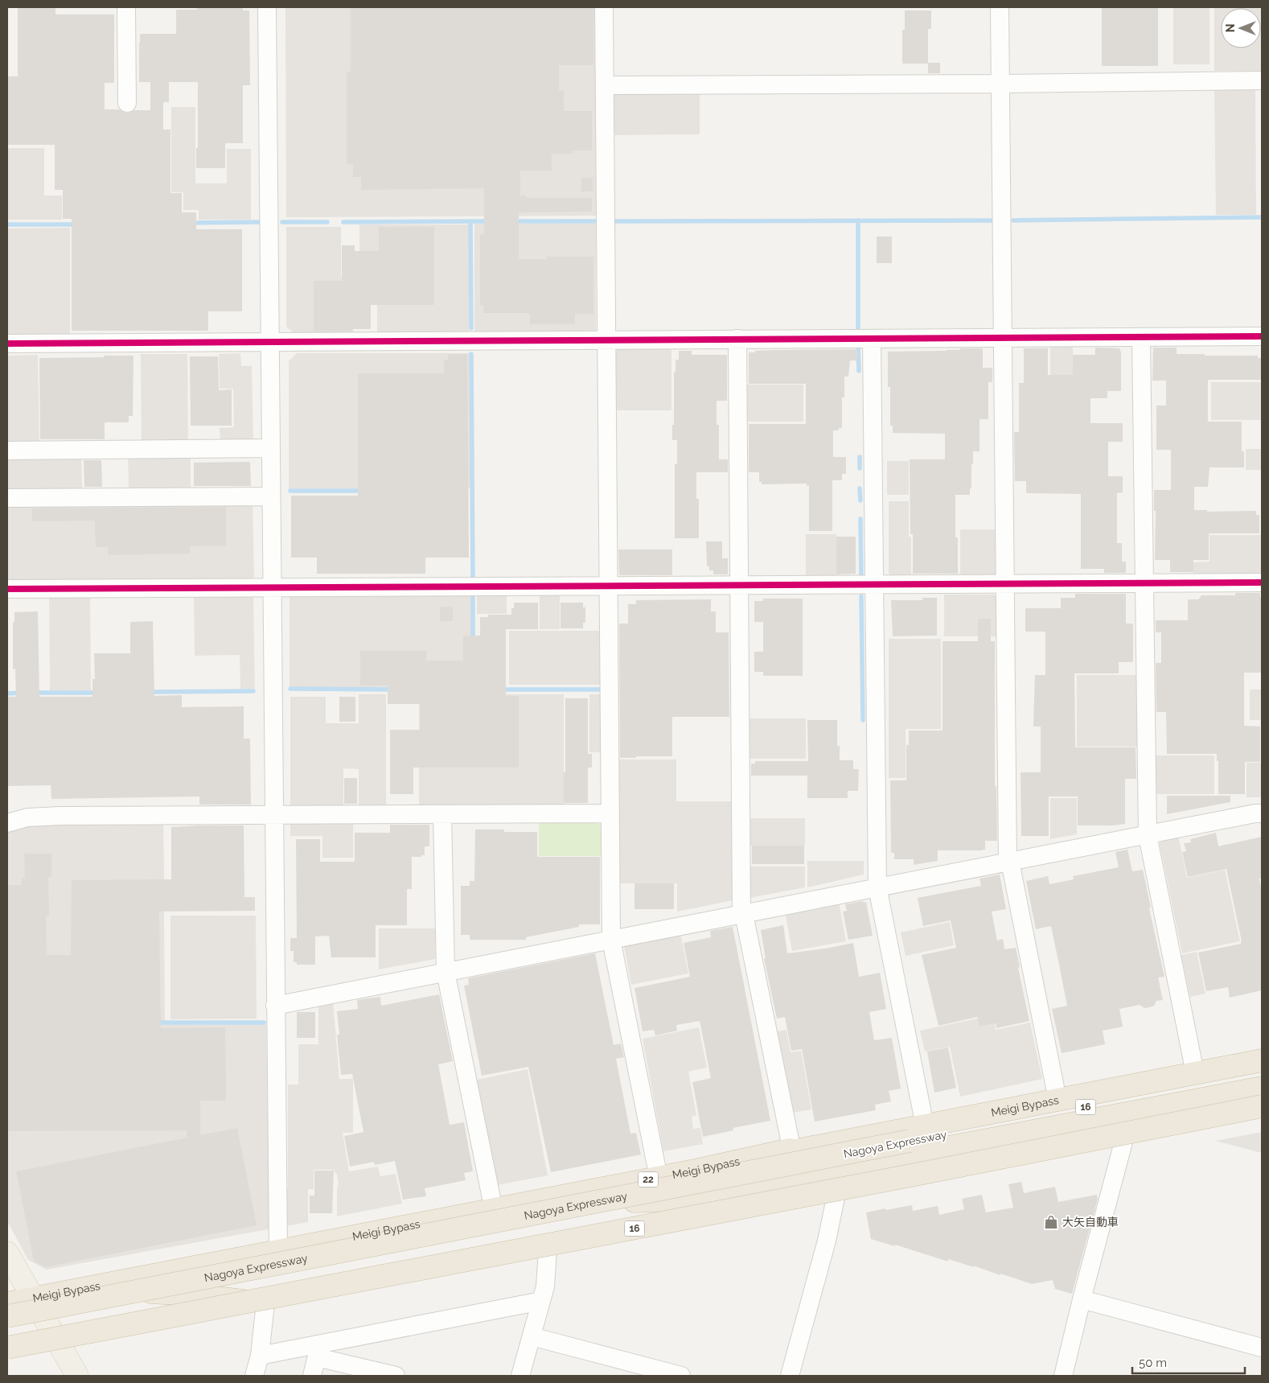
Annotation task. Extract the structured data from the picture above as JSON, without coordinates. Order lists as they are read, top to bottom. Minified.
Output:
{"streets":{"highway":["Meigi Bypass","16","Nagoya Expressway","22"]},"places":{"shop":["大矢自動車"]},"scale_bar":"50 m","north":"left"}
